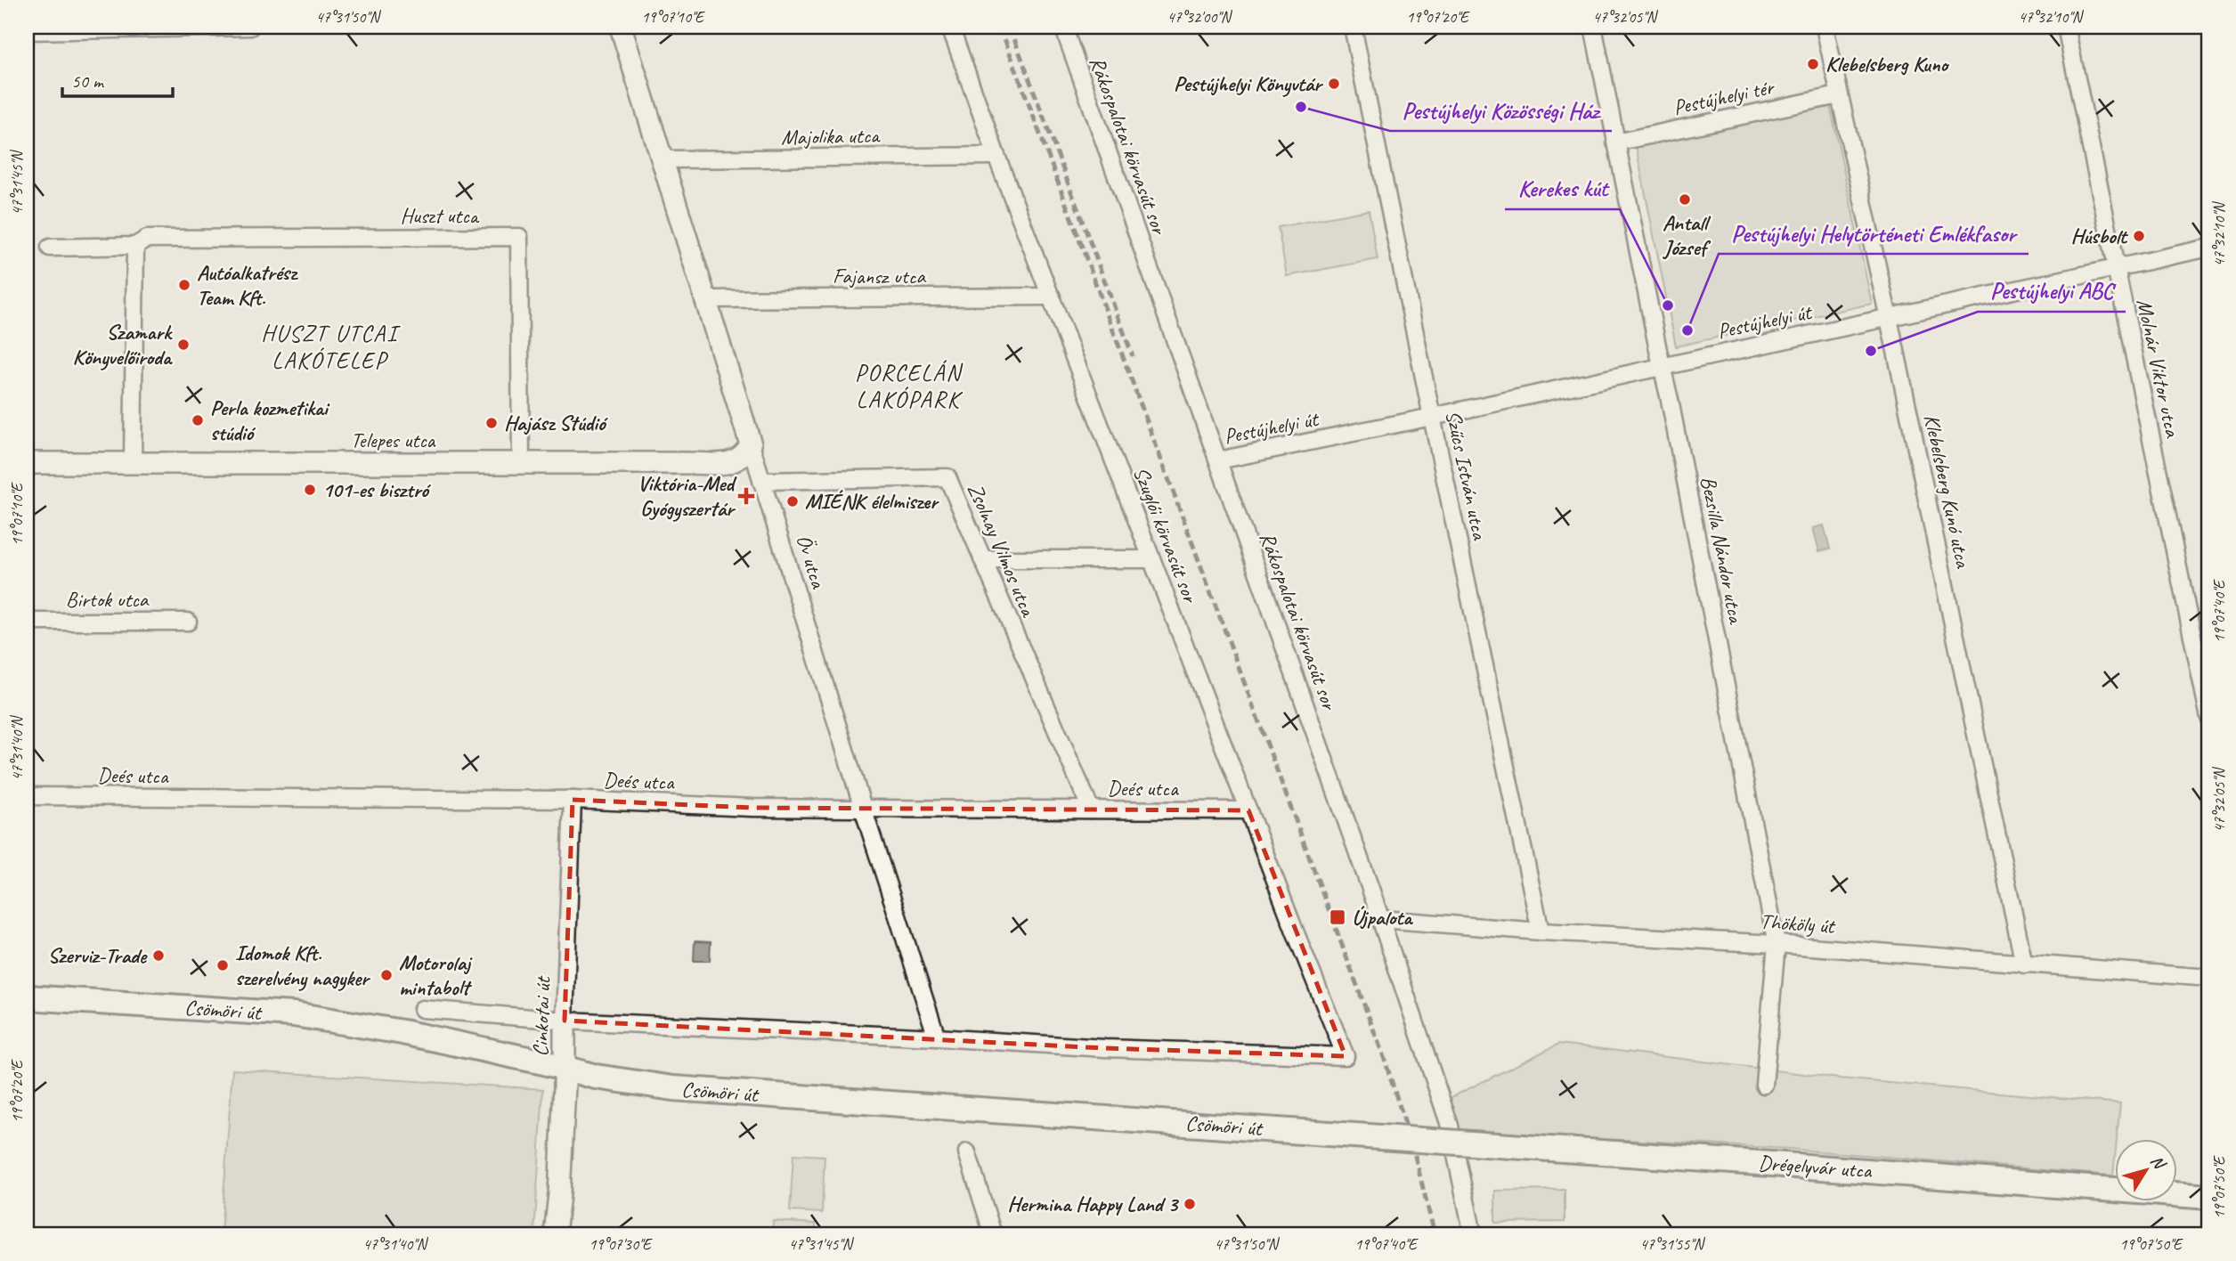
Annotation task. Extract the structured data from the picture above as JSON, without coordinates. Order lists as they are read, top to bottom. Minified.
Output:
{"streets":{"main road":["Csömöri út","Drégelyvár utca"],"street":["Pestújhelyi tér","Majolika utca","Rákospalotai körvasút sor","Huszt utca","Fajansz utca","Pestújhelyi út","Molnár Viktor utca","Telepes utca","Szűcs István utca","Klebelsberg Kunó utca","Szuglói körvasút sor","Zsolnay Vilmos utca","Bezsilla Nándor utca","Öv utca","Birtok utca","Deés utca","Thököly út","Cinkotai út"]},"crossings":[["Pestújhelyi tér","Klebelsberg Kunó utca"],["Pestújhelyi tér","Bezsilla Nándor utca"],["Majolika utca","Szuglói körvasút sor"],["Majolika utca","Öv utca"],["Rákospalotai körvasút sor","Pestújhelyi út"],["Rákospalotai körvasút sor","Thököly út"],["Huszt utca","Telepes utca"],["Fajansz utca","Szuglói körvasút sor"],["Fajansz utca","Öv utca"],["Pestújhelyi út","Molnár Viktor utca"],["Pestújhelyi út","Szűcs István utca"],["Pestújhelyi út","Klebelsberg Kunó utca"],["Pestújhelyi út","Bezsilla Nándor utca"],["Telepes utca","Öv utca"],["Szűcs István utca","Thököly út"],["Klebelsberg Kunó utca","Thököly út"],["Szuglói körvasút sor","Öv utca"],["Szuglói körvasút sor","Deés utca"],["Zsolnay Vilmos utca","Öv utca"],["Zsolnay Vilmos utca","Deés utca"],["Bezsilla Nándor utca","Thököly út"],["Öv utca","Deés utca"],["Deés utca","Cinkotai út"],["Csömöri út","Cinkotai út"],["Csömöri út","Drégelyvár utca"]],"districts":["HUSZT UTCAI LAKÓTELEP","PORCELÁN LAKÓPARK"],"places":{"other":["Klebelsberg Kuno","Pestújhelyi Könyvtár","Pestújhelyi Közösségi Ház","Antall József","Húsbolt","Autóalkatrész Team Kft.","Kerekes kút","Pestújhelyi Helytörténeti Emlékfasor","Szamark Könyvelőiroda","Pestújhelyi ABC","Perla kozmetikai stúdió","Hajász Stúdió","101-es bisztró","MIÉNK élelmiszer","Szerviz-Trade","Idomok Kft. szerelvény nagyker","Motorolaj mintabolt","Hermina Happy Land 3"],"health":["Viktória-Med Gyógyszertár"],"transit":["Újpalota"]},"scale_bar":"50 m","north":"top right","coordinates":["47°31'50\"N","19°07'10\"E","47°32'00\"N","19°07'20\"E","47°32'05\"N","47°32'10\"N","47°31'45\"N","19°07'40\"E","47°31'40\"N","19°07'50\"E","19°07'30\"E","47°31'55\"N"]}
